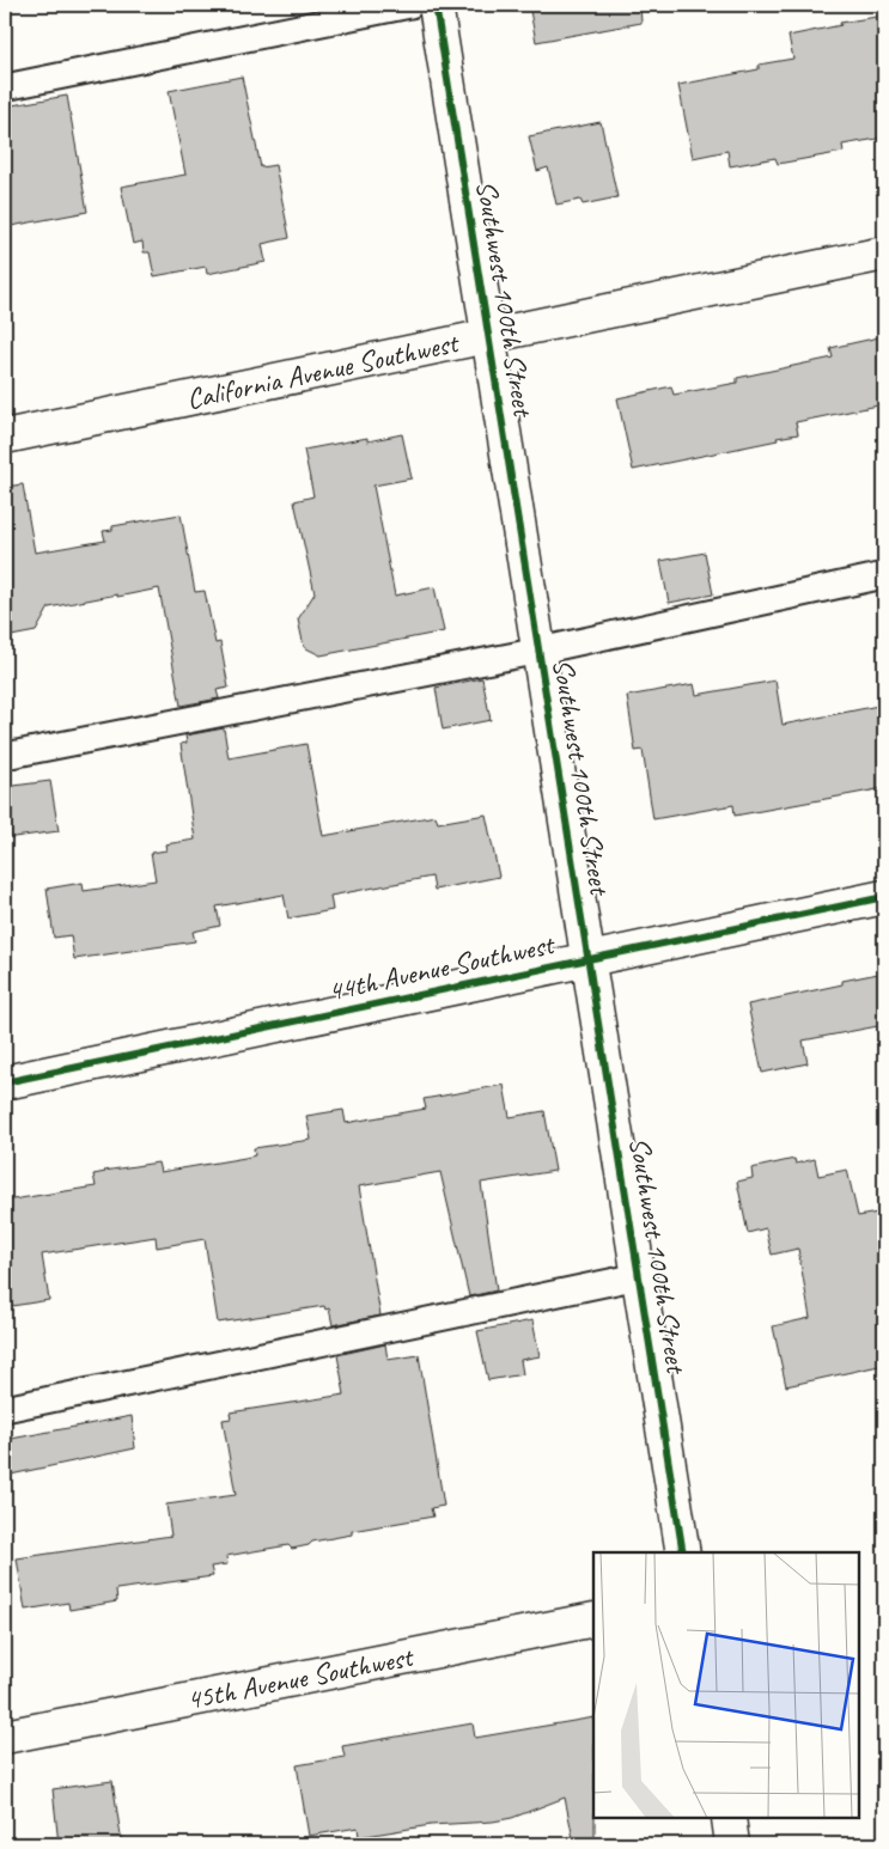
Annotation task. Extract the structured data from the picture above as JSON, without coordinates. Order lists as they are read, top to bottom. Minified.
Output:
{"streets":{"street":["Southwest 100th Street","California Avenue Southwest","44th Avenue Southwest","45th Avenue Southwest"]},"crossings":[["Southwest 100th Street","California Avenue Southwest"],["Southwest 100th Street","44th Avenue Southwest"]]}
